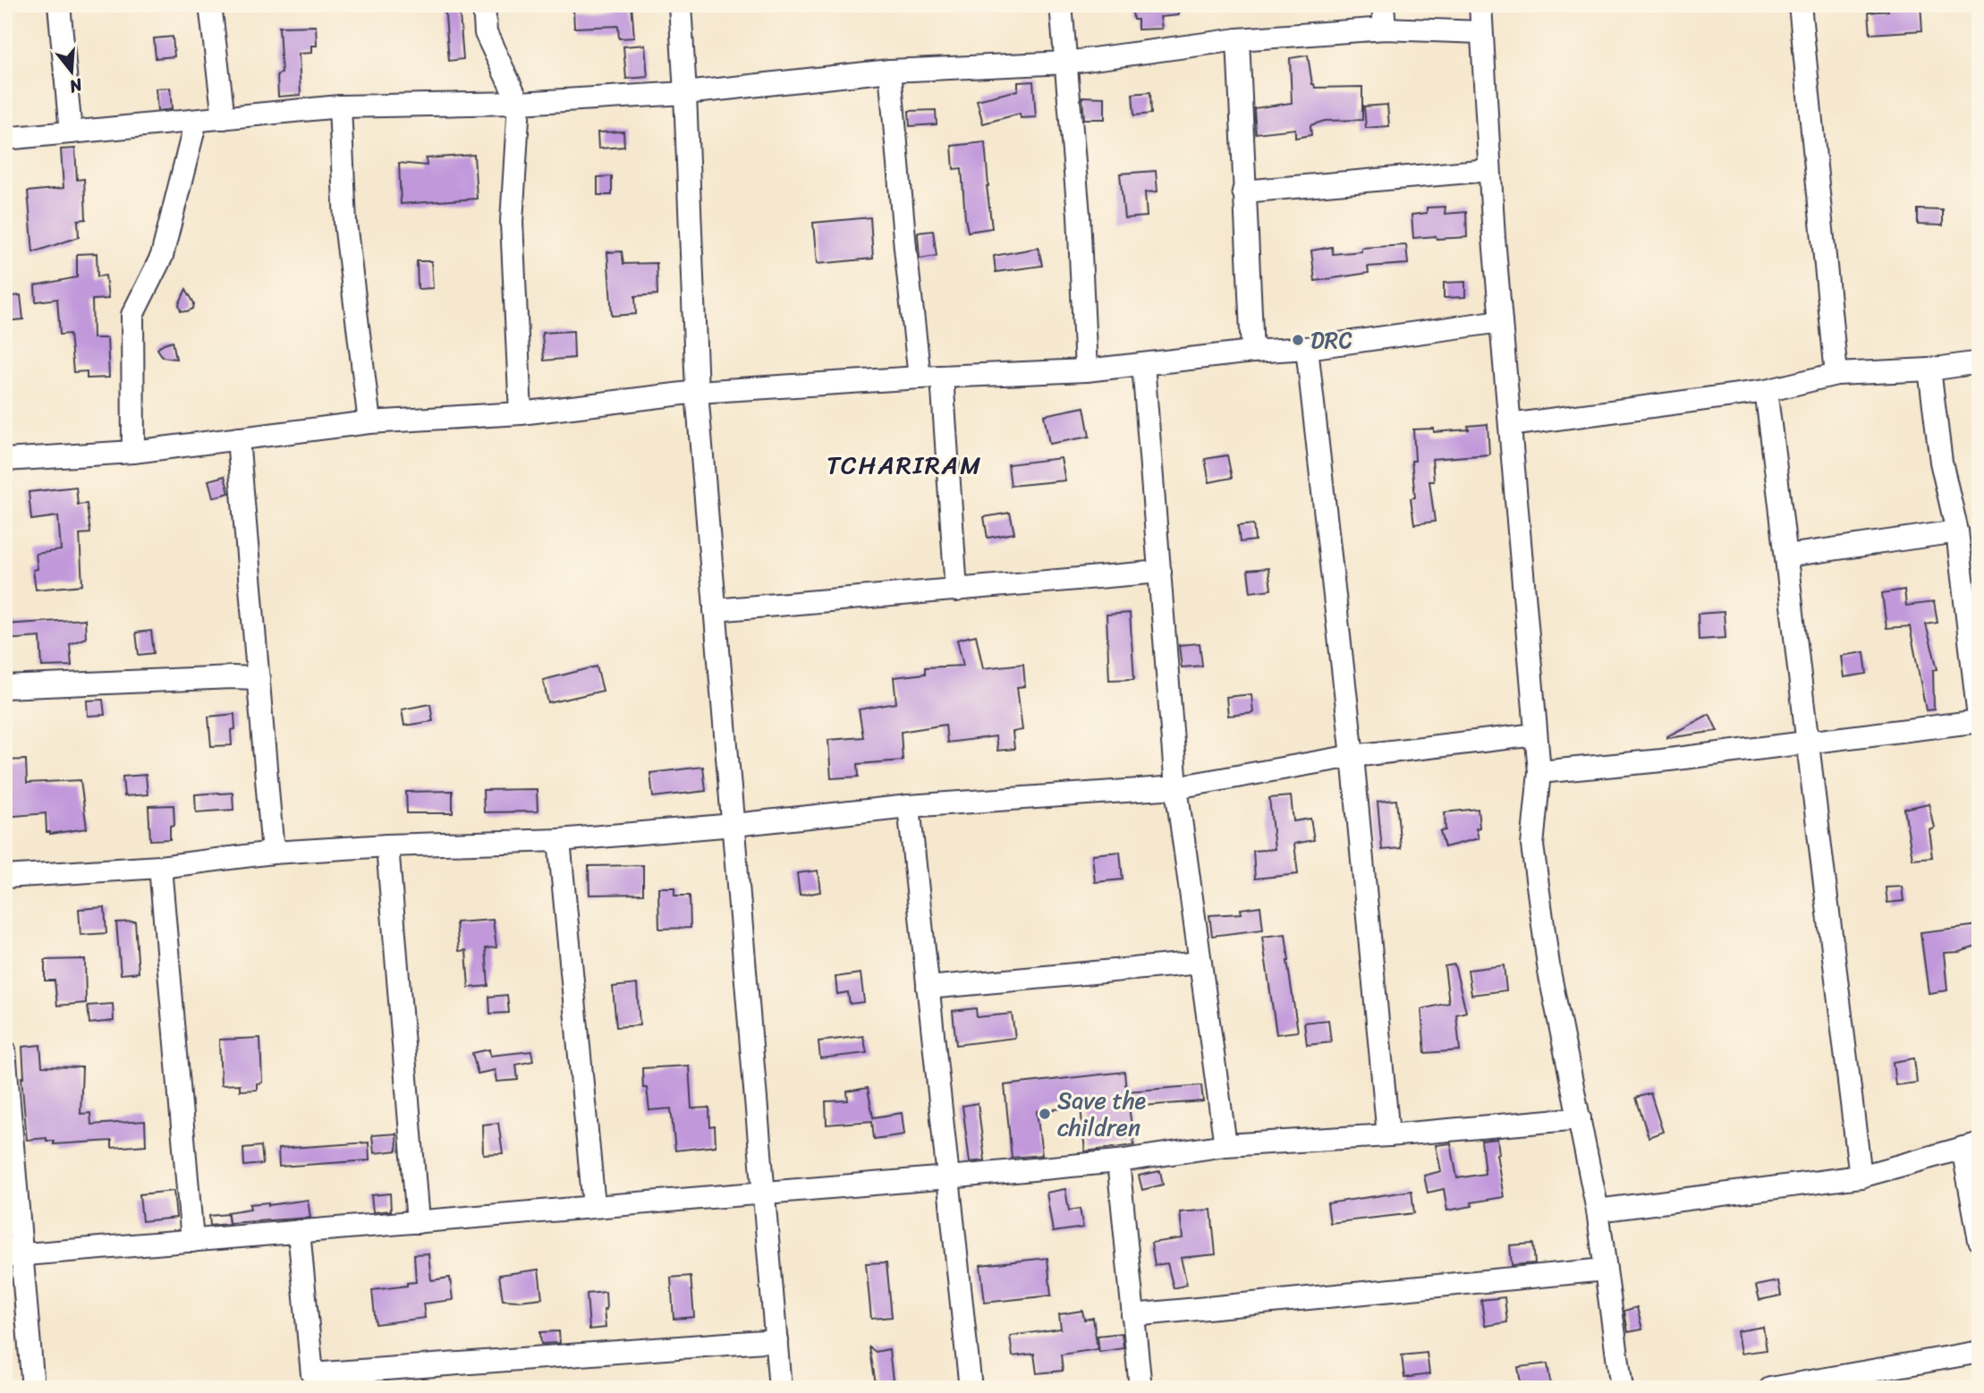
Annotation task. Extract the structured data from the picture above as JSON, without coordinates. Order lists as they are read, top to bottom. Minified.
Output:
{"districts":["TCHARIRAM"],"places":["DRC","Save the children"],"north":"bottom"}
